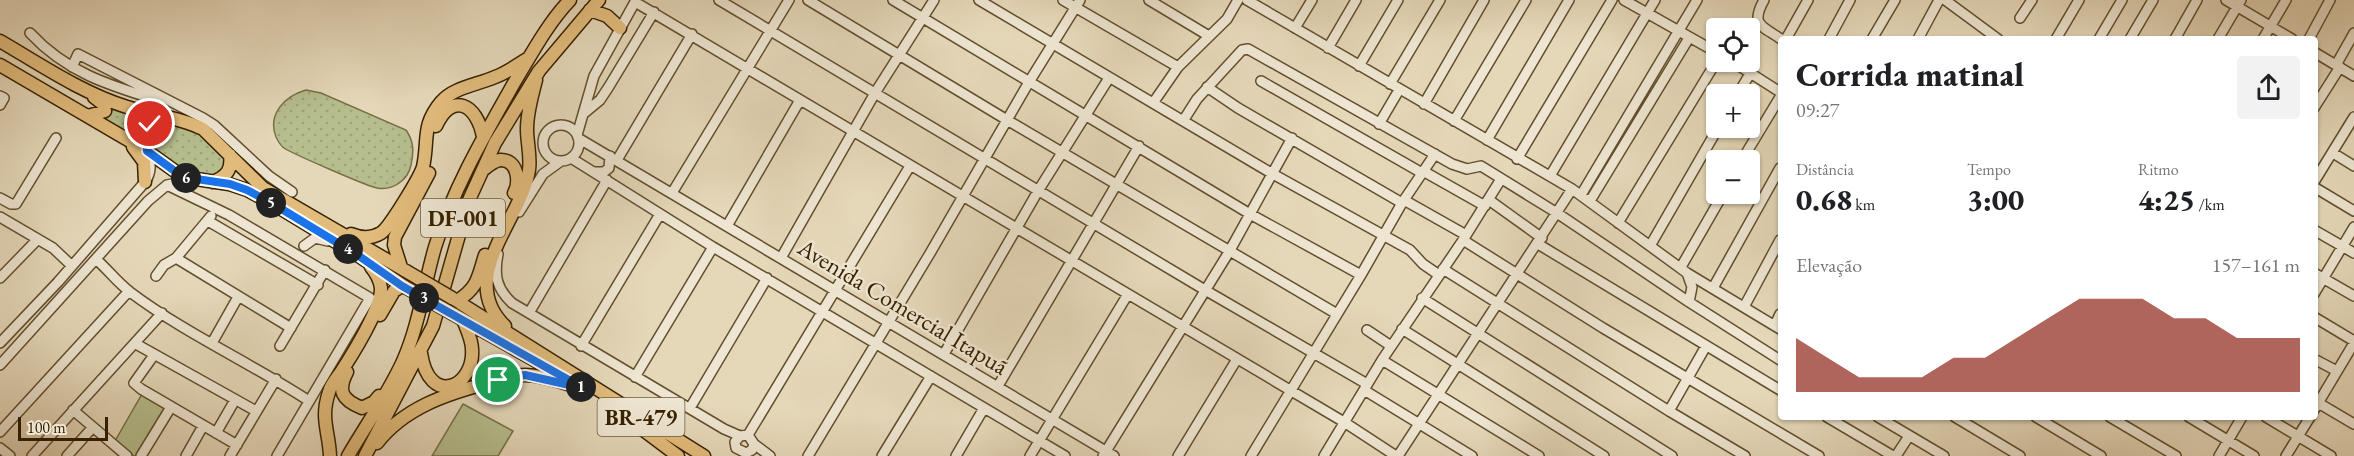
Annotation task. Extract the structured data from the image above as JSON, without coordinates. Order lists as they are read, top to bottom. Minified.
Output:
{"streets":{"main road":["DF-001","BR-479"],"street":["Avenida Comercial Itapuã"]},"scale_bar":"100 m","page":{"map_buttons":["+","−"],"heading":["Corrida matinal","09:27"],"stats":[["Distância","0.68 km"],["Tempo","3:00"],["Ritmo","4:25 /km"]],"pins":["6","5","4","3","1"],"chart":["Elevação","157–161 m"],"scale":"100 m"}}
